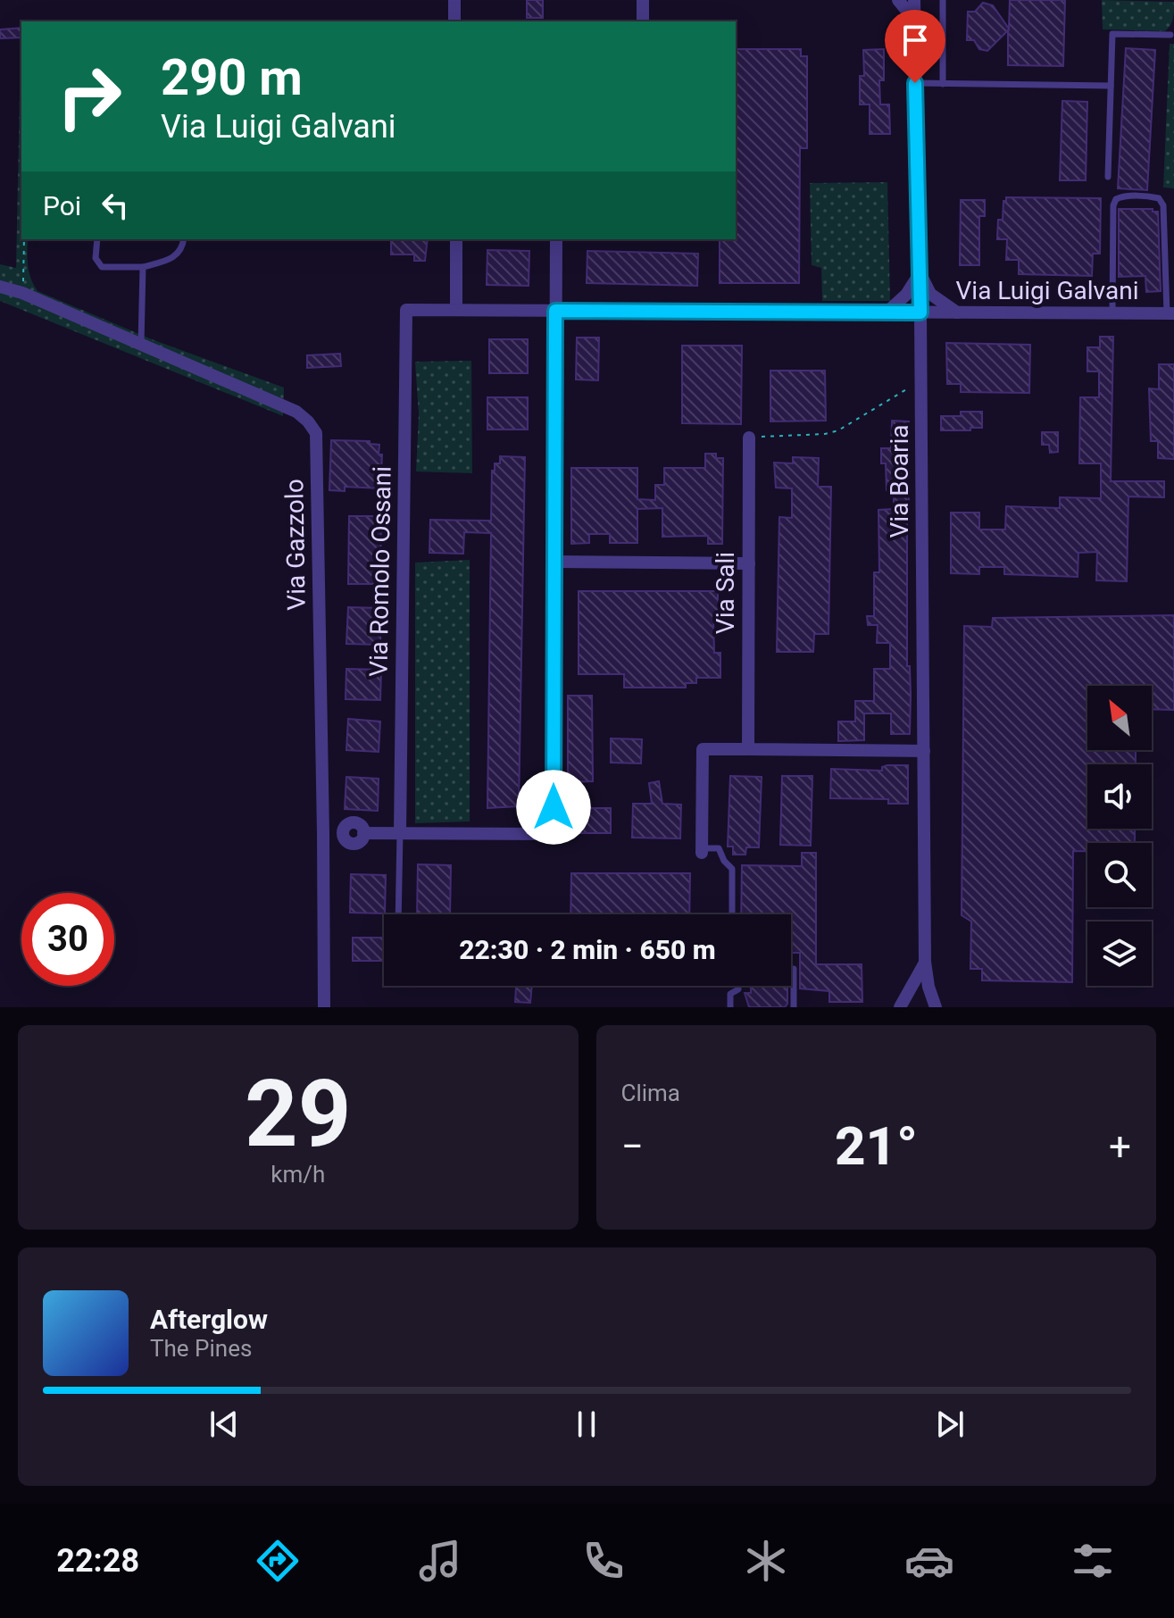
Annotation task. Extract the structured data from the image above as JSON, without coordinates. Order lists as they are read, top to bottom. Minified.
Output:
{"streets":{"street":["Via Luigi Galvani","Via Boaria","Via Gazzolo","Via Romolo Ossani","Via Sali"]},"crossings":[["Via Luigi Galvani","Via Boaria"],["Via Luigi Galvani","Via Romolo Ossani"]],"north":"top left","page":{"turn":["290 m","Via Luigi Galvani"],"then":"Poi","limit":"30","trip":"22:30 · 2 min · 650 m","tile":[["29","km/h"],"Clima"],"heat":["−","21°","+"],"song":["Afterglow","The Pines"],"tabs":"22:28"}}
